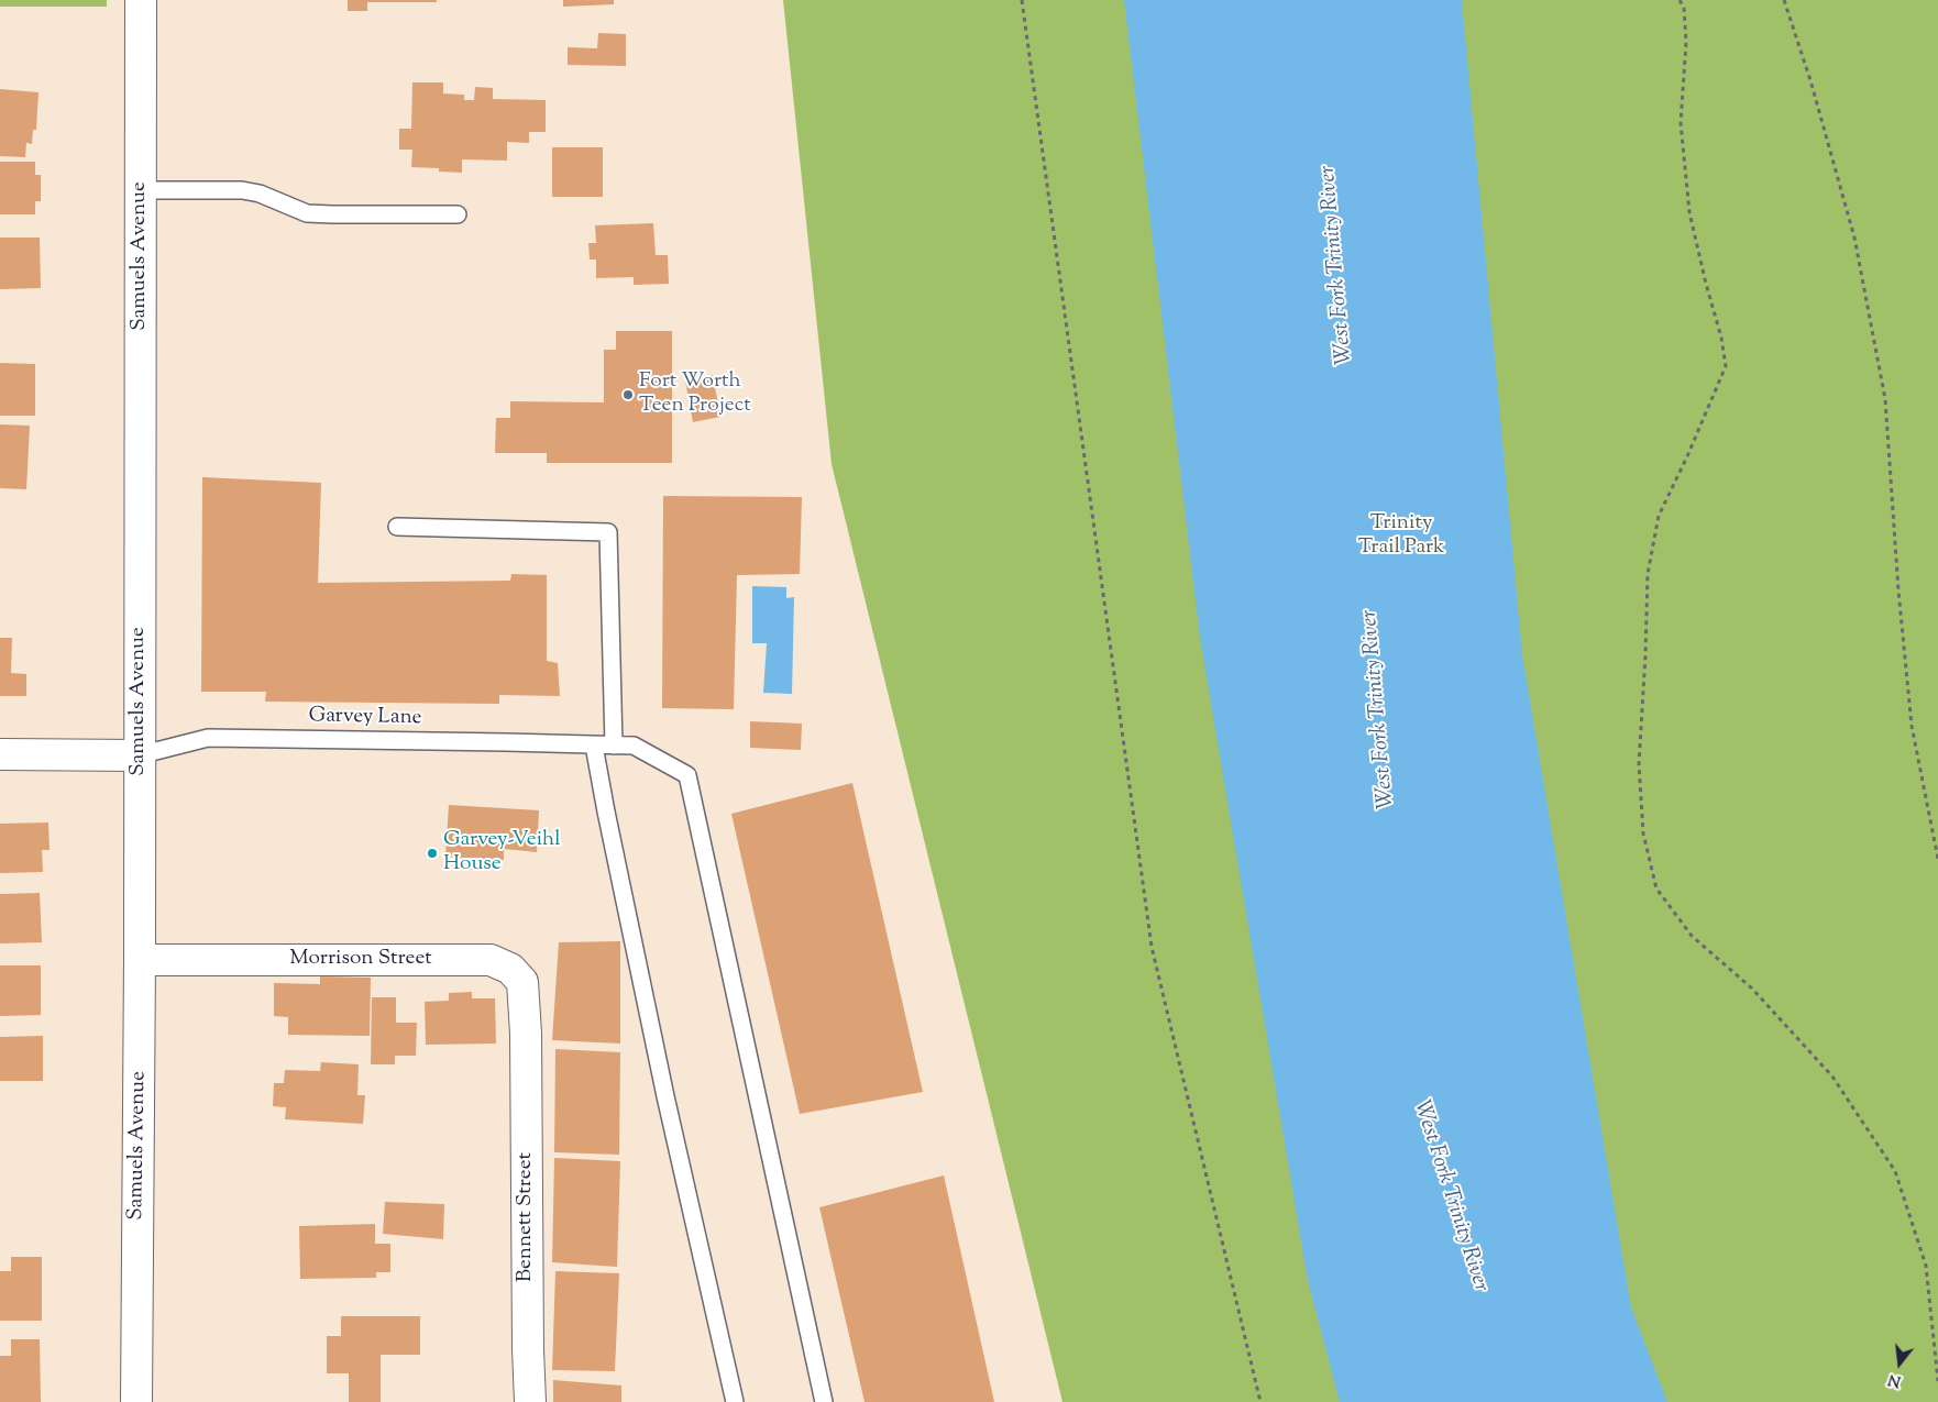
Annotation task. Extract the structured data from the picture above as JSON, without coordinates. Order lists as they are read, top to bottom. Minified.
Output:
{"streets":{"street":["Samuels Avenue","Morrison Street","Bennett Street"],"lane":["Garvey Lane"]},"crossings":[["Samuels Avenue","Garvey Lane"],["Samuels Avenue","Morrison Street"],["Morrison Street","Bennett Street"]],"water":["West Fork Trinity River"],"parks":["Trinity Trail Park"],"places":["Fort Worth Teen Project","Garvey-Veihl House"],"north":"bottom"}
